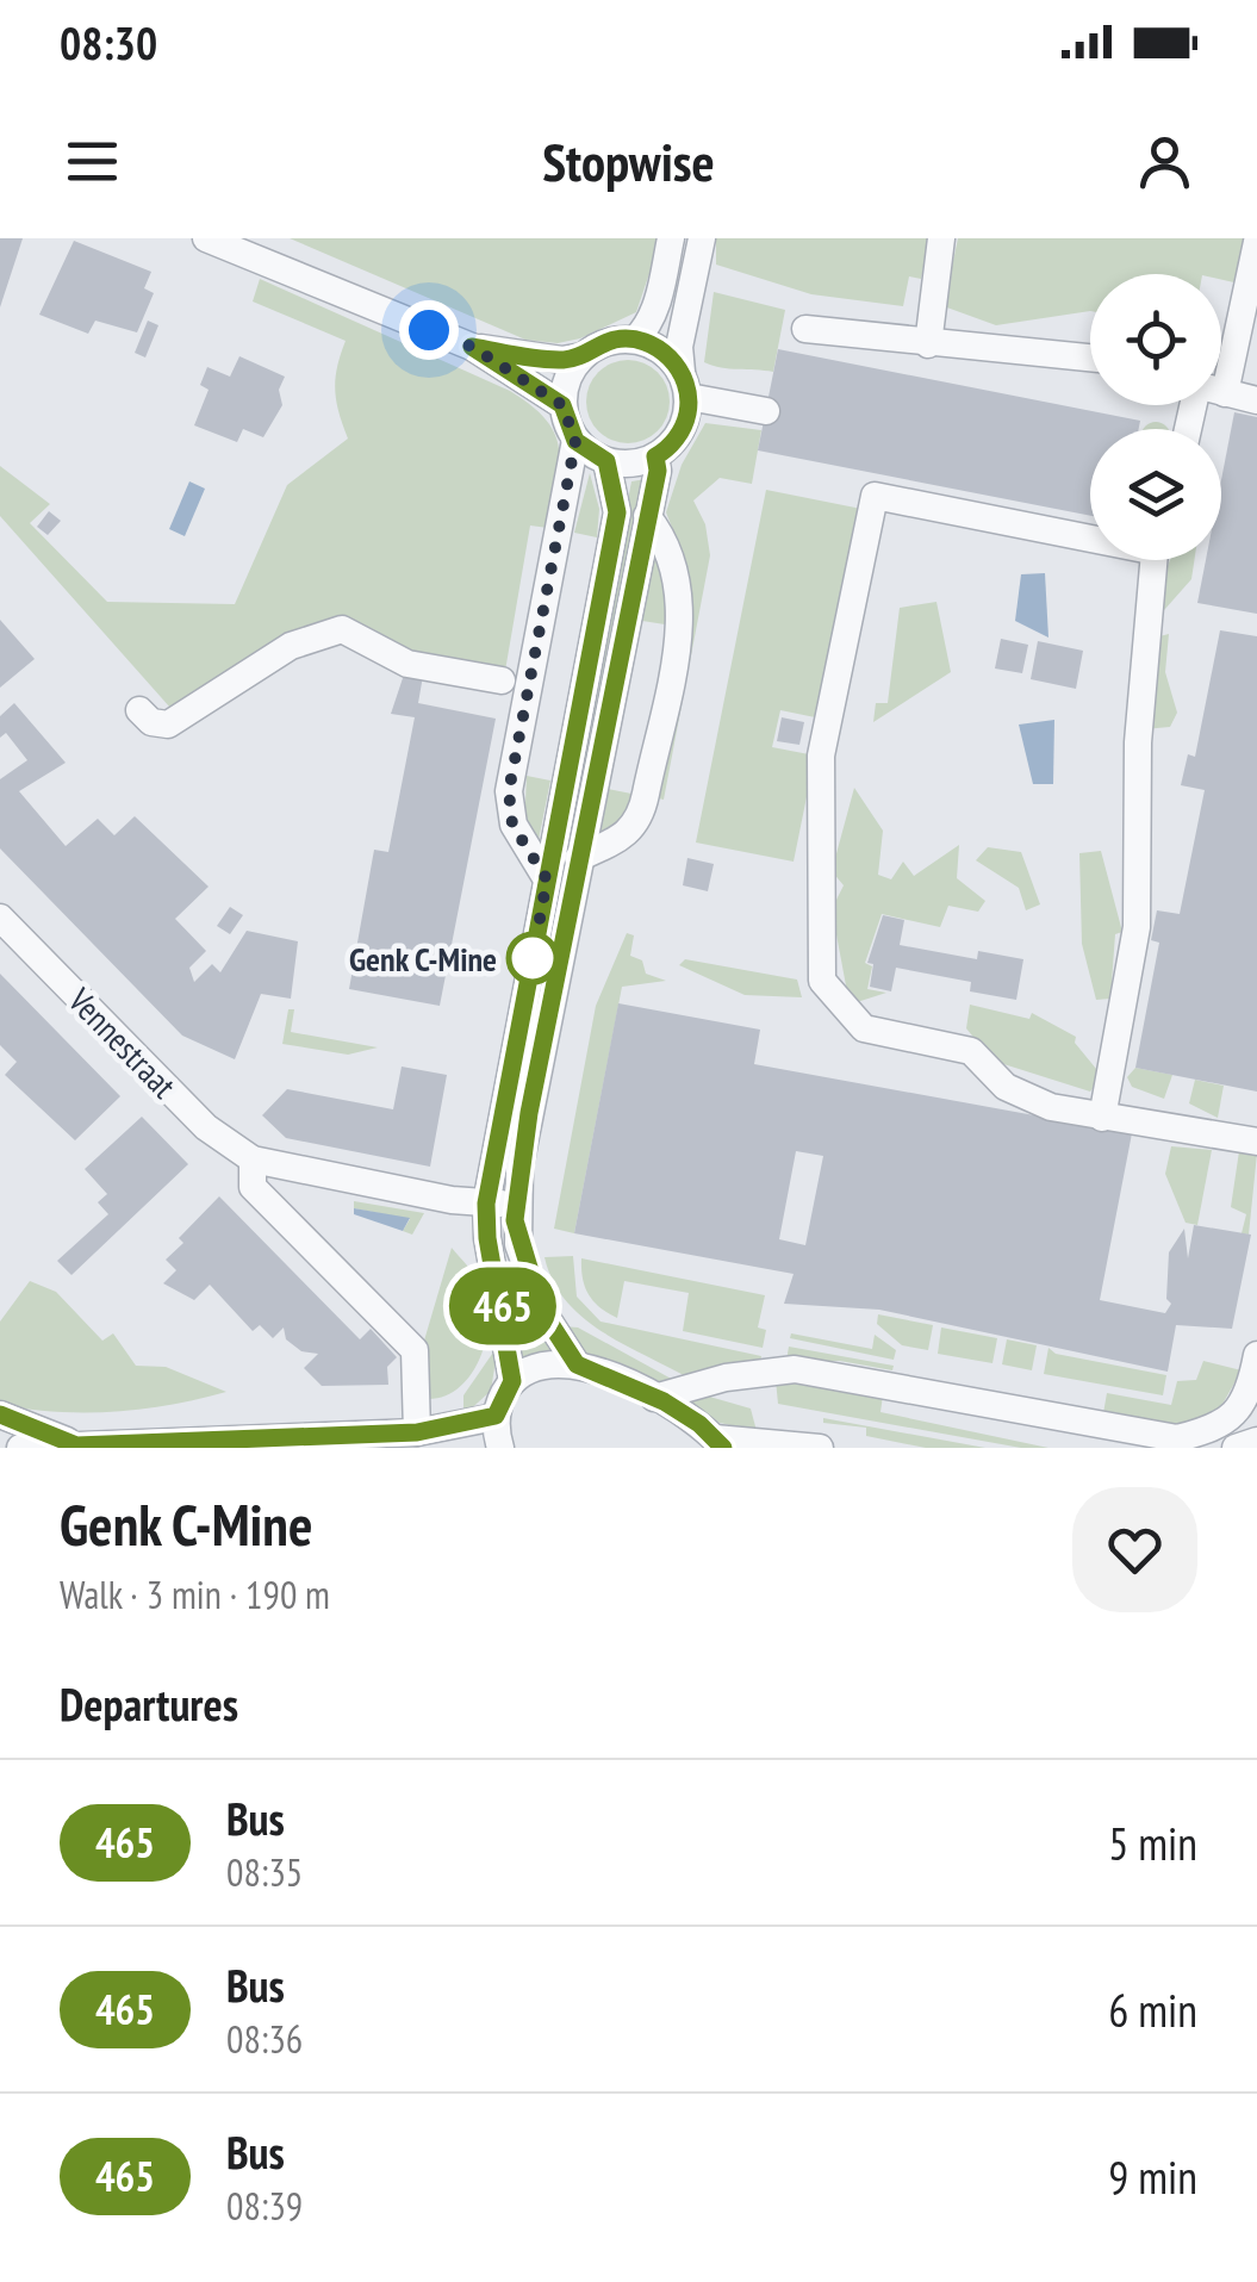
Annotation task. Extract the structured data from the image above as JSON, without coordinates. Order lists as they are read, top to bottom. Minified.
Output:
{"streets":{"street":["Vennestraat"]},"places":["Genk C-Mine"],"lines":["bus line 465"],"page":{"status":"08:30","header":"Stopwise","on_map":"465","heading":[["Genk C-Mine","Walk · 3 min · 190 m"],"Departures"],"list":[{"mark":"465","name":"Bus","note":"08:35","value":"5 min"},{"mark":"465","name":"Bus","note":"08:36","value":"6 min"},{"mark":"465","name":"Bus","note":"08:39","value":"9 min"}]}}
